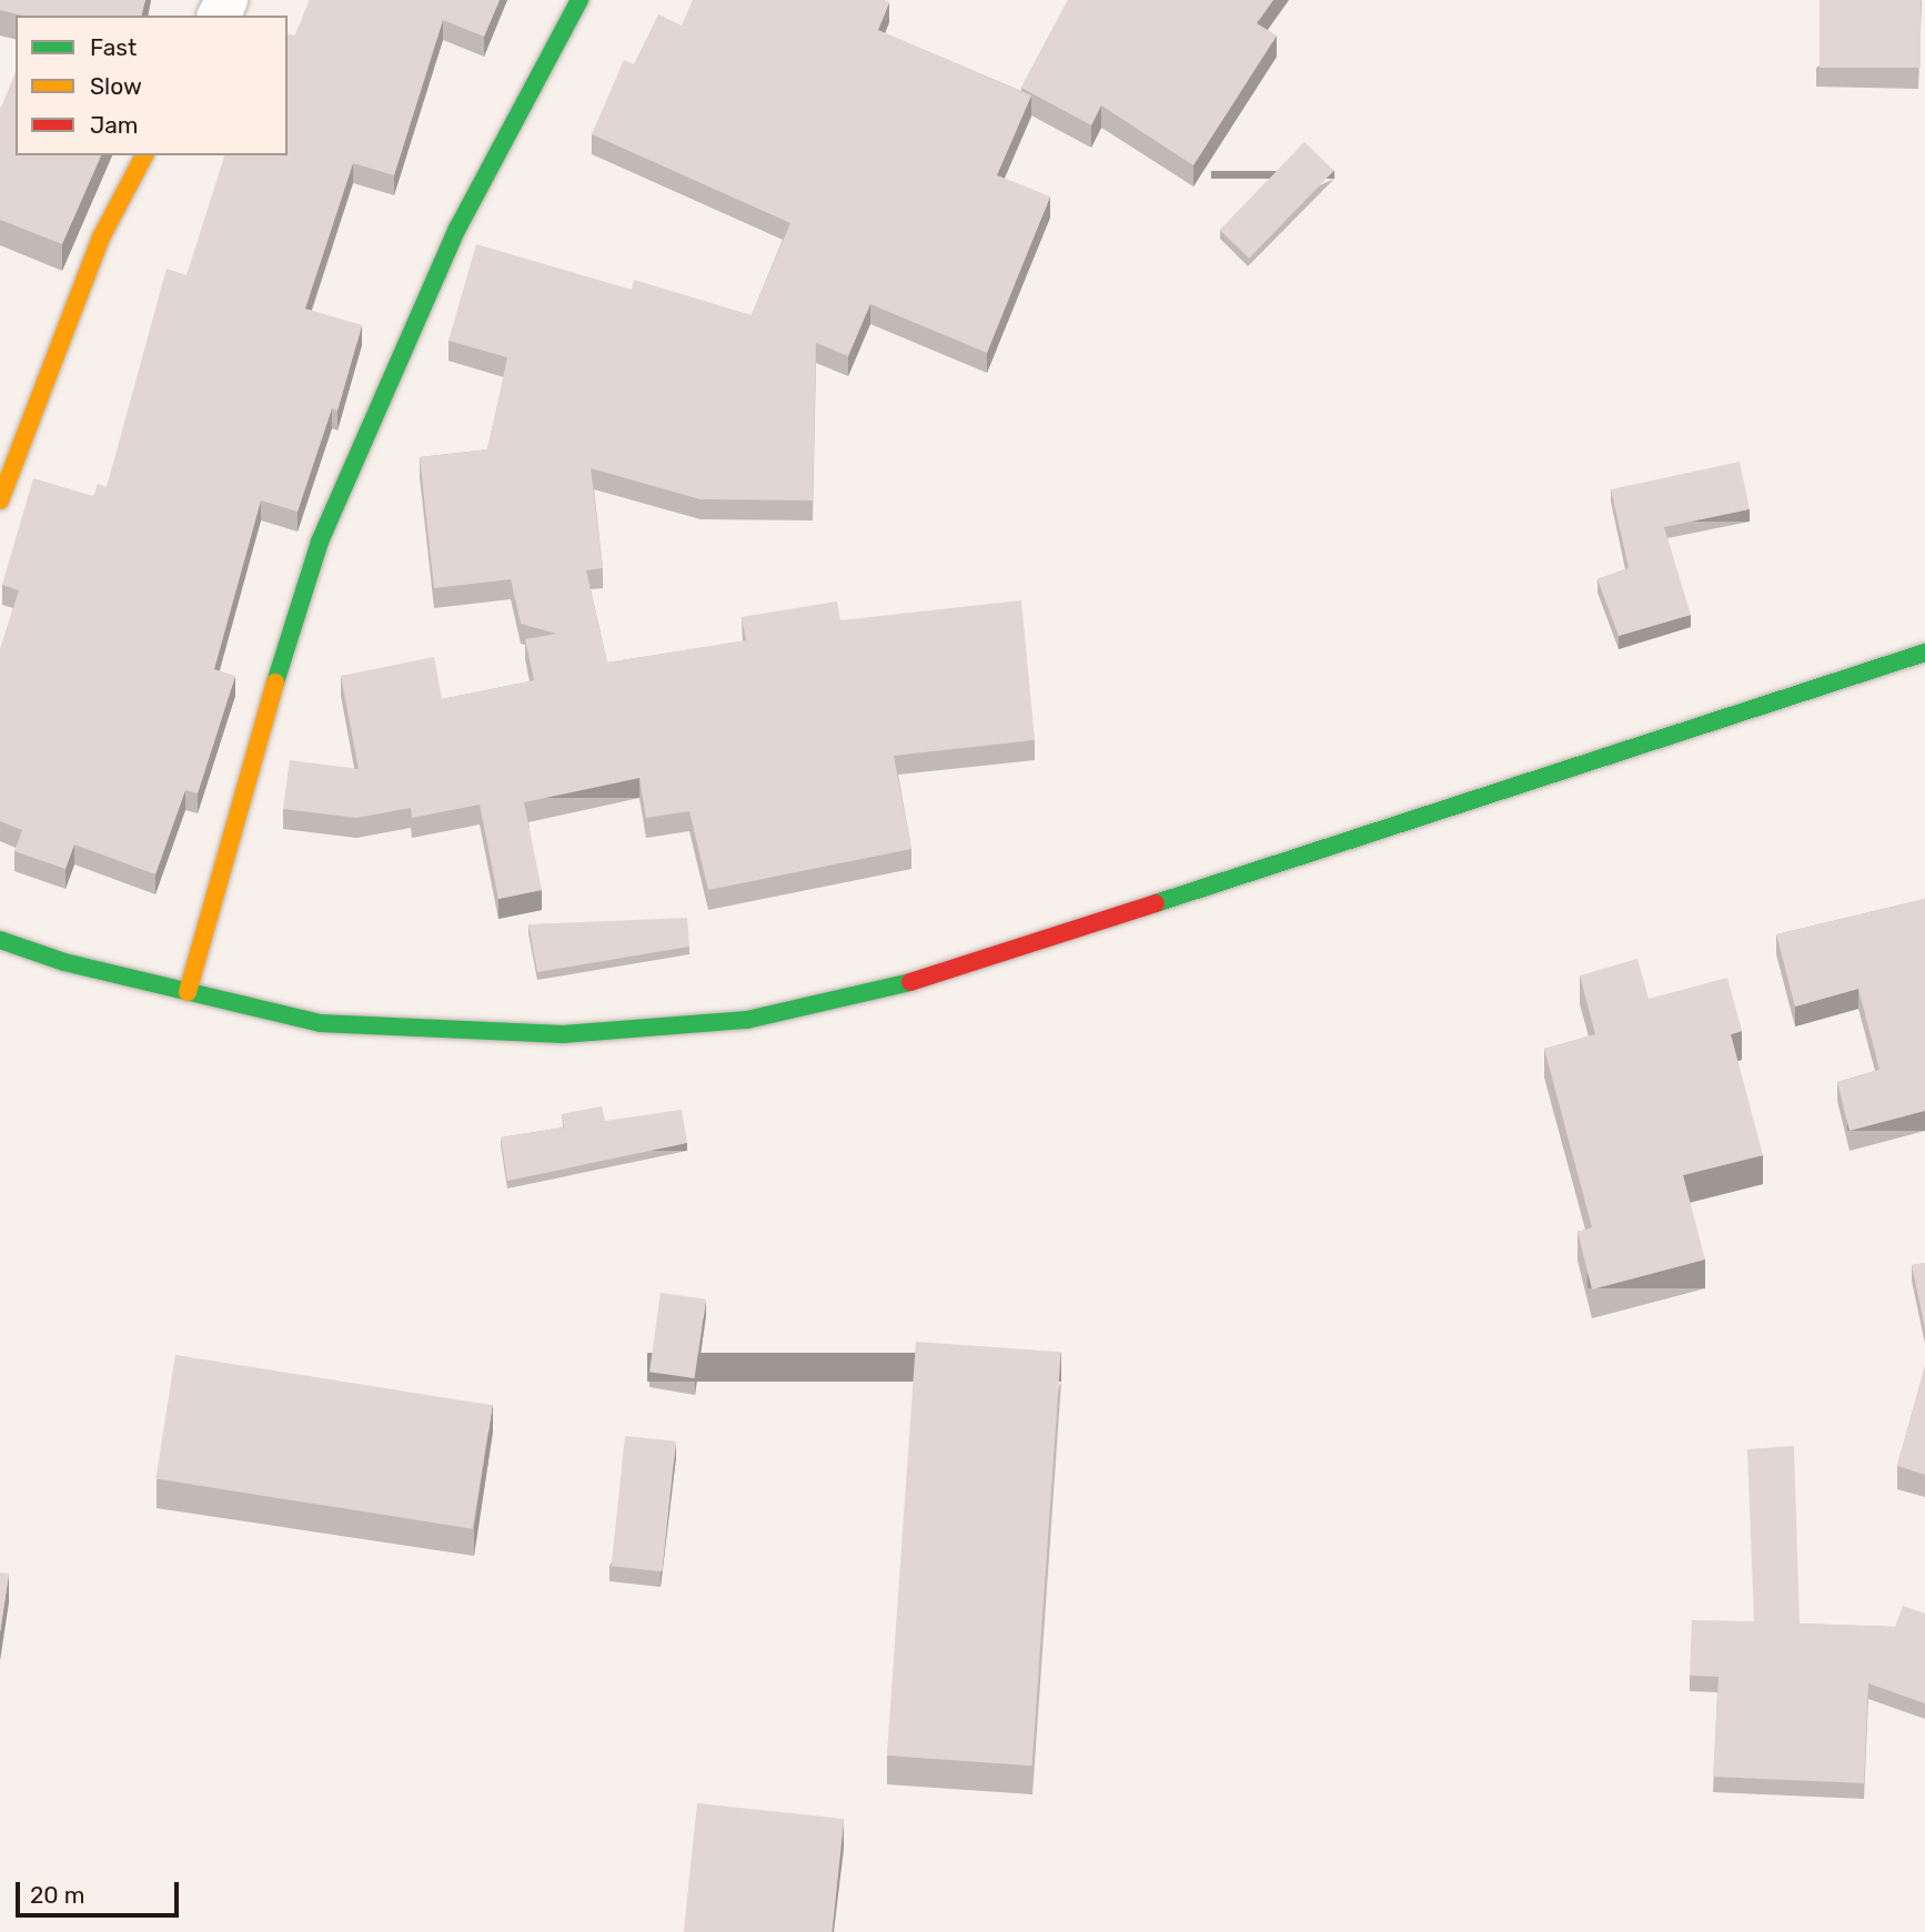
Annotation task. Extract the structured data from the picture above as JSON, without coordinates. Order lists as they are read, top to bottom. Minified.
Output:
{"legend":["Fast","Slow","Jam"],"scale_bar":"20 m"}
